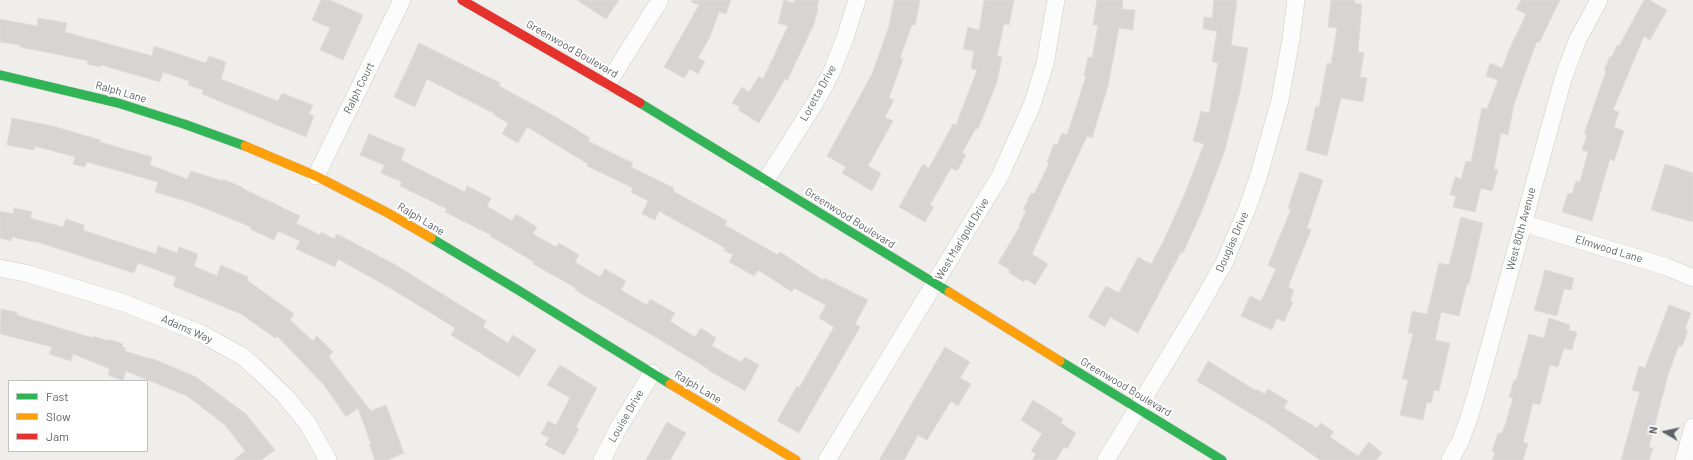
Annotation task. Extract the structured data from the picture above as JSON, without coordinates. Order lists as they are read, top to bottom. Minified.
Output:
{"streets":{"street":["Greenwood Boulevard","Ralph Court","Ralph Lane","Loretta Drive","West 80th Avenue","West Marigold Drive","Douglas Drive","Elmwood Lane","Adams Way","Louise Drive"]},"crossings":[["Greenwood Boulevard","Loretta Drive"],["Greenwood Boulevard","West Marigold Drive"],["Greenwood Boulevard","Douglas Drive"],["Ralph Court","Ralph Lane"],["Ralph Lane","Louise Drive"],["West 80th Avenue","Elmwood Lane"]],"legend":["Fast","Slow","Jam"],"north":"left"}
